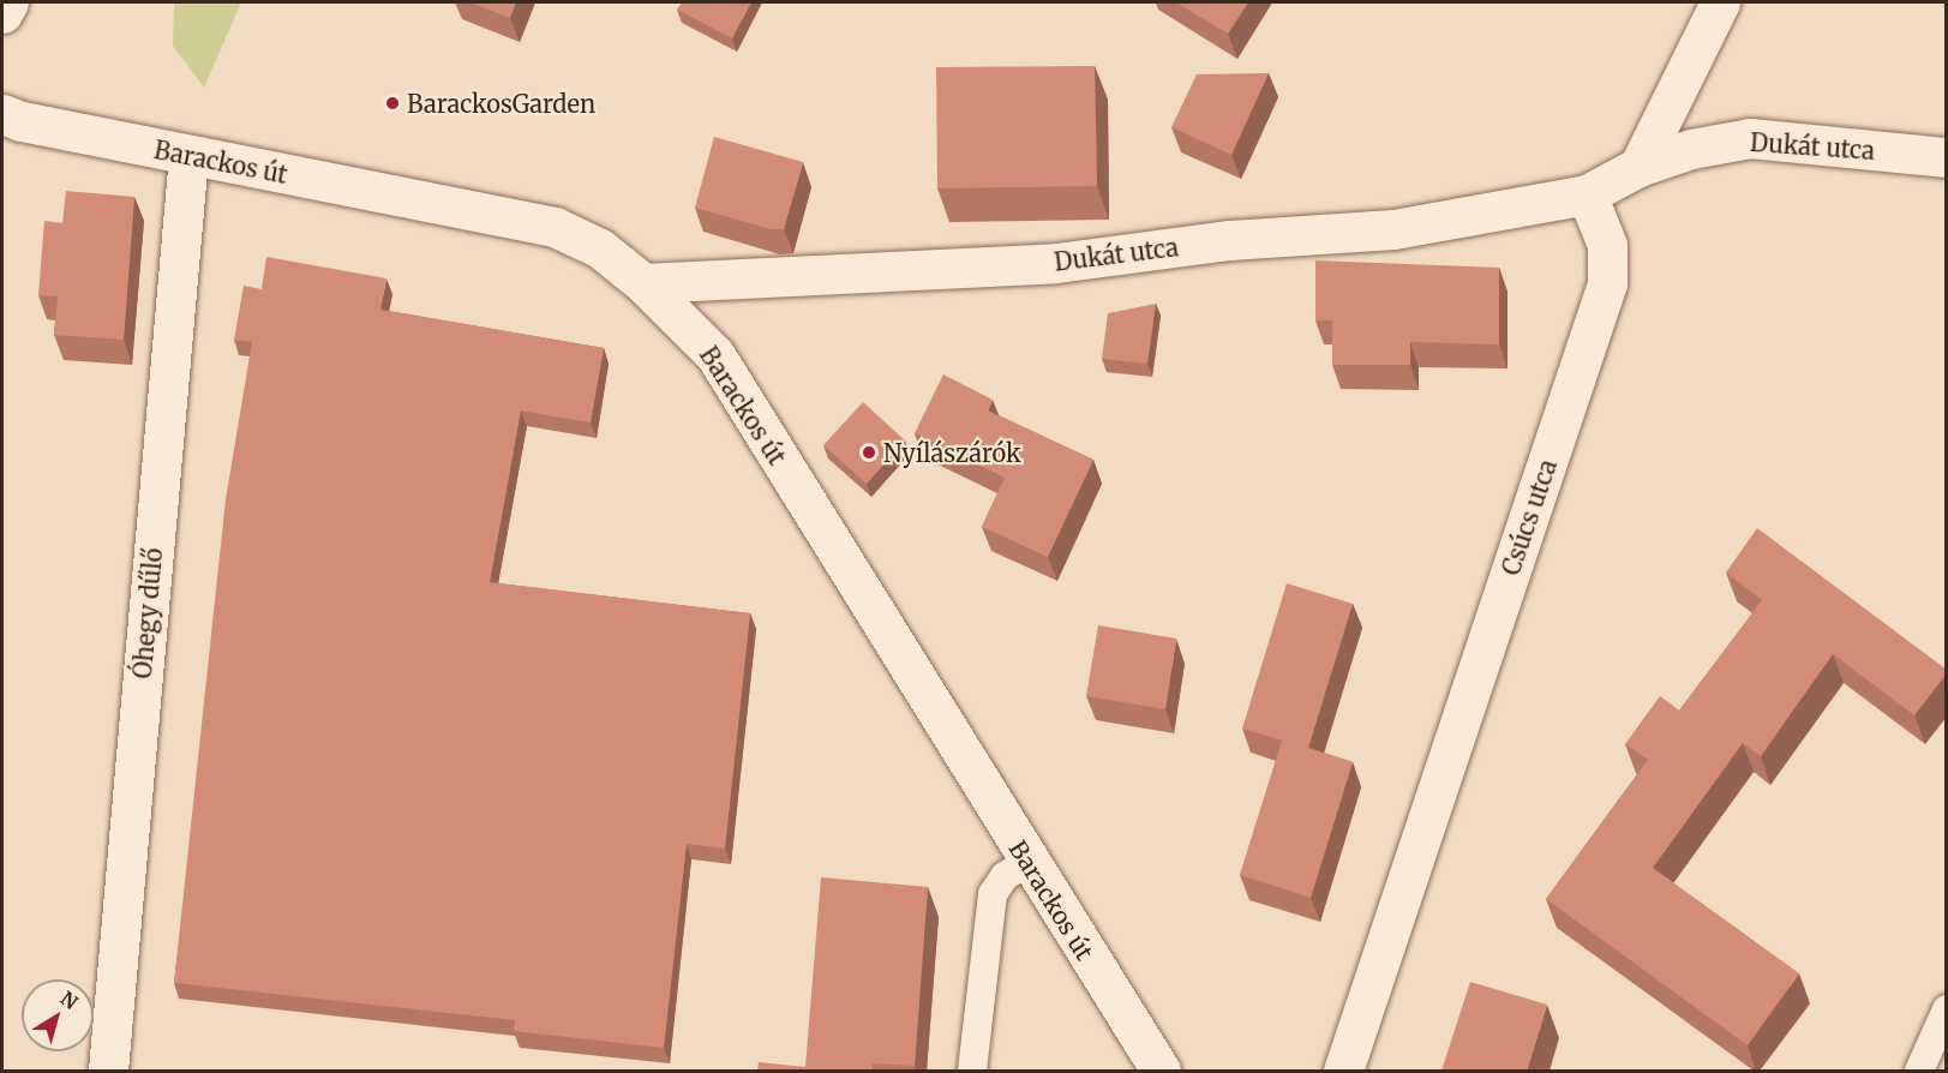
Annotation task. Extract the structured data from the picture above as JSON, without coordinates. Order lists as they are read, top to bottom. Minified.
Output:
{"streets":{"street":["Dukát utca","Barackos út","Csúcs utca","Óhegy dűlő"]},"crossings":[["Dukát utca","Barackos út"],["Dukát utca","Csúcs utca"],["Barackos út","Óhegy dűlő"]],"places":["BarackosGarden","Nyílászárók"],"north":"top right"}
